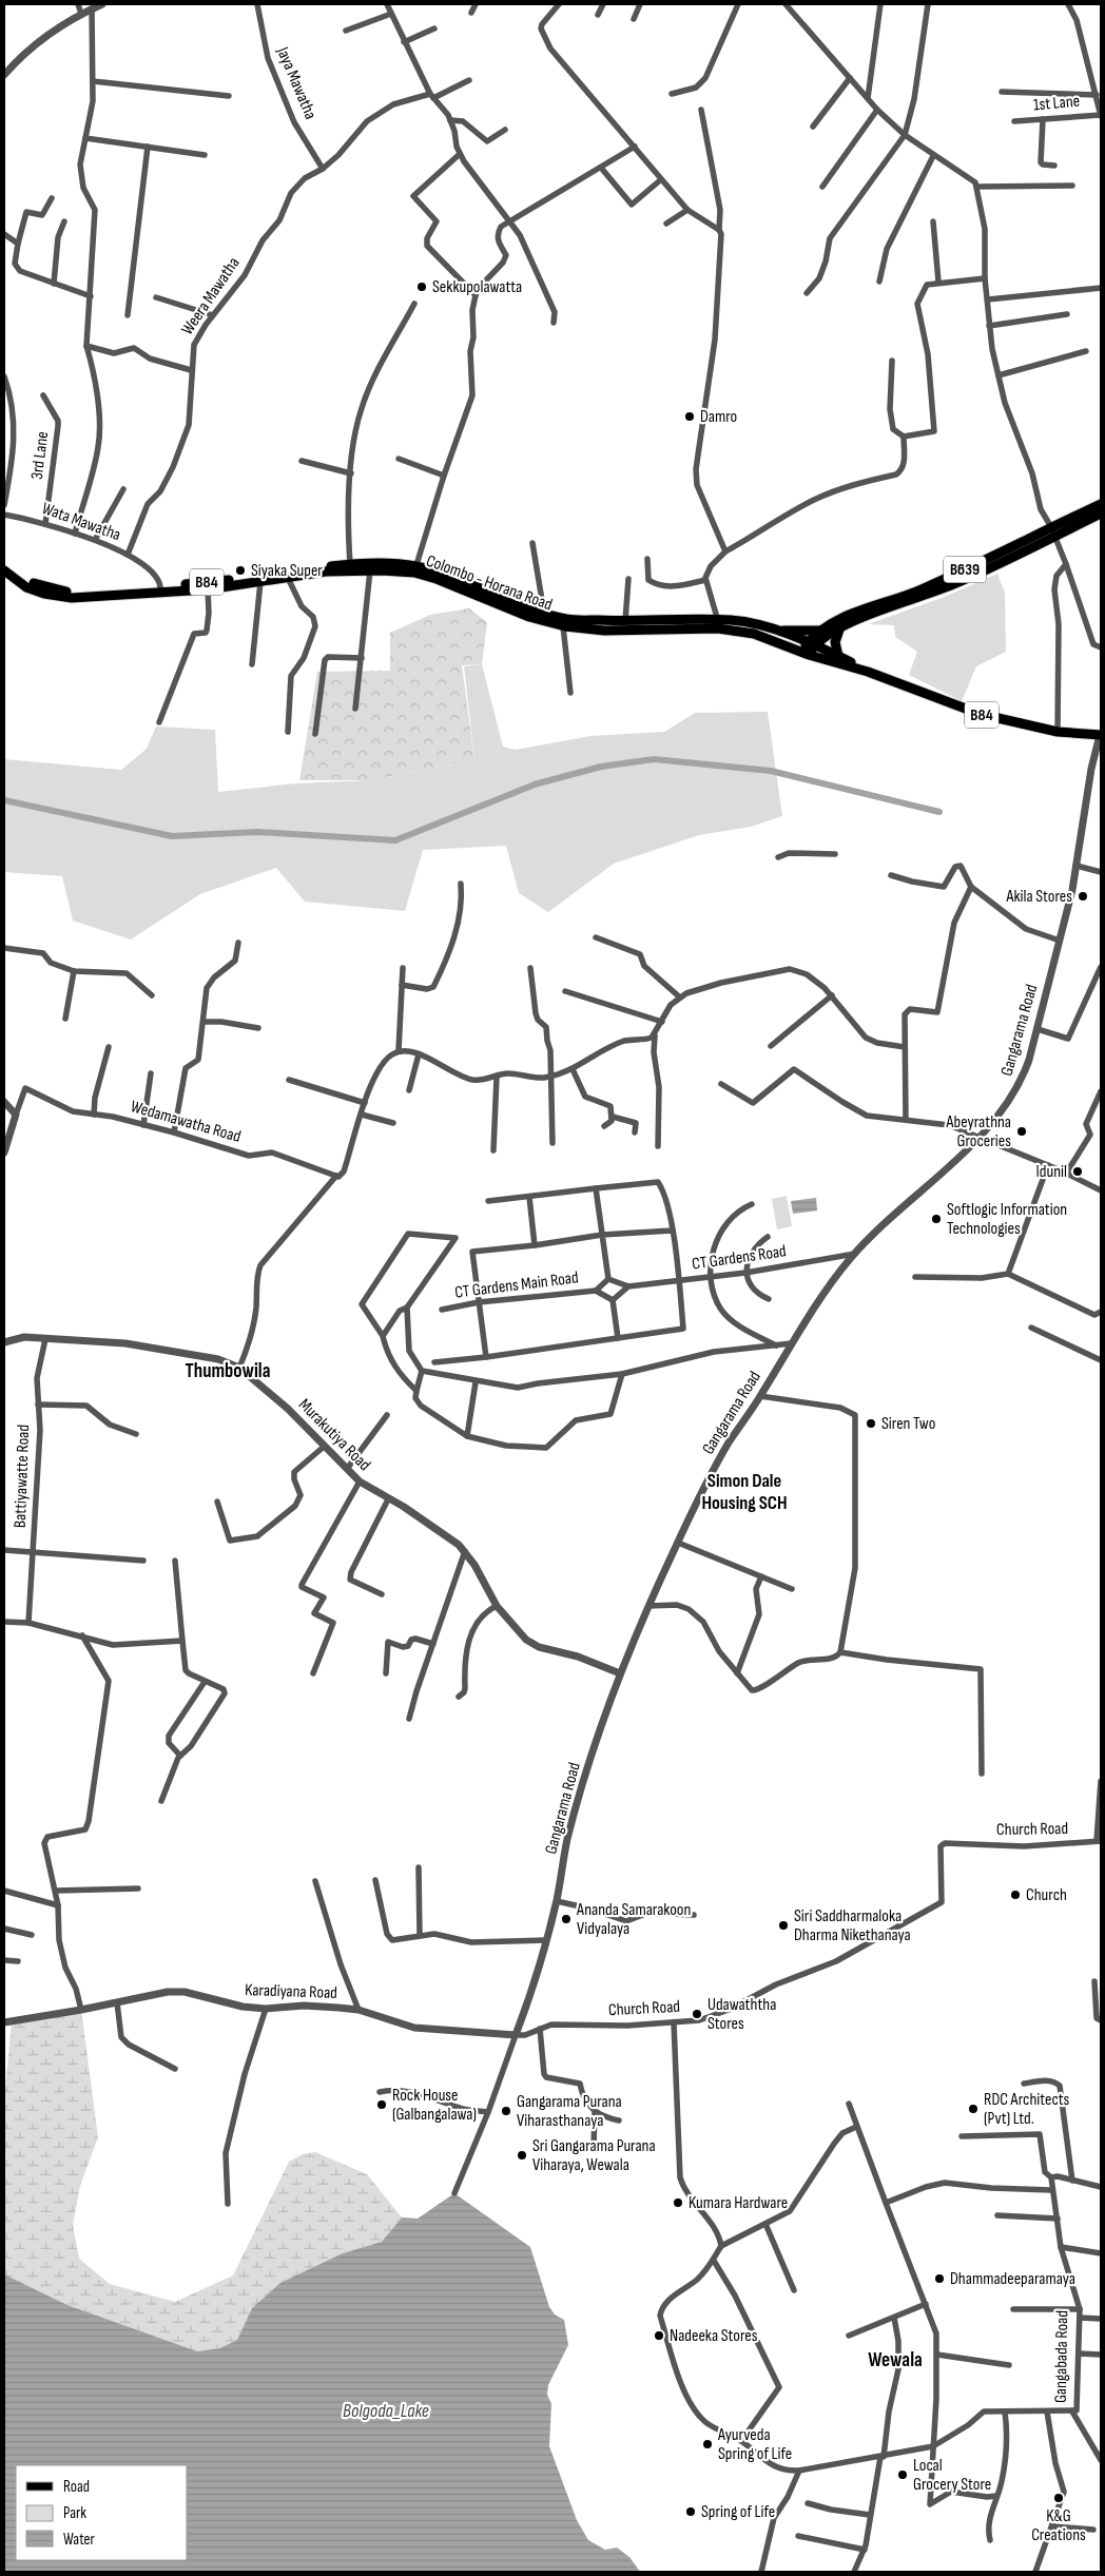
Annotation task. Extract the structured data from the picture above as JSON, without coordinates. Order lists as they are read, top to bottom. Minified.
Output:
{"streets":{"main road":["B639","B84","Colombo - Horana Road"],"street":["Jaya Mawatha","1st Lane","Weera Mawatha","3rd Lane","Wata Mawatha","Gangarama Road","Wedamawatha Road","CT Gardens Road","CT Gardens Main Road","Murakutiya Road","Battiyawatte Road","Church Road","Karadiyana Road","Gangabada Road"]},"crossings":[["Jaya Mawatha","Weera Mawatha"],["Weera Mawatha","Wata Mawatha"],["3rd Lane","Wata Mawatha"],["Wata Mawatha","Colombo - Horana Road"],["B639","B84"],["B84","Colombo - Horana Road"],["B84","Gangarama Road"],["Gangarama Road","CT Gardens Road"],["Gangarama Road","Murakutiya Road"],["Gangarama Road","Church Road"],["Gangarama Road","Karadiyana Road"],["Murakutiya Road","Battiyawatte Road"],["Church Road","Karadiyana Road"]],"districts":["Thumbowila","Simon Dale Housing SCH","Wewala"],"water":["Bolgoda_Lake"],"places":["Sekkupolawatta","Damro","Siyaka Super","Akila Stores","Abeyrathna Groceries","Idunil","Softlogic Information Technologies","Siren Two","Church","Ananda Samarakoon Vidyalaya","Siri Saddharmaloka Dharma Nikethanaya","Udawaththa Stores","Rock House (Galbangalawa)","RDC Architects (Pvt) Ltd.","Gangarama Purana Viharasthanaya","Sri Gangarama Purana Viharaya, Wewala","Kumara Hardware","Dhammadeeparamaya","Nadeeka Stores","Ayurveda Spring of Life","Local Grocery Store","K&G Creations","Spring of Life"],"legend":["Road","Park","Water"]}
